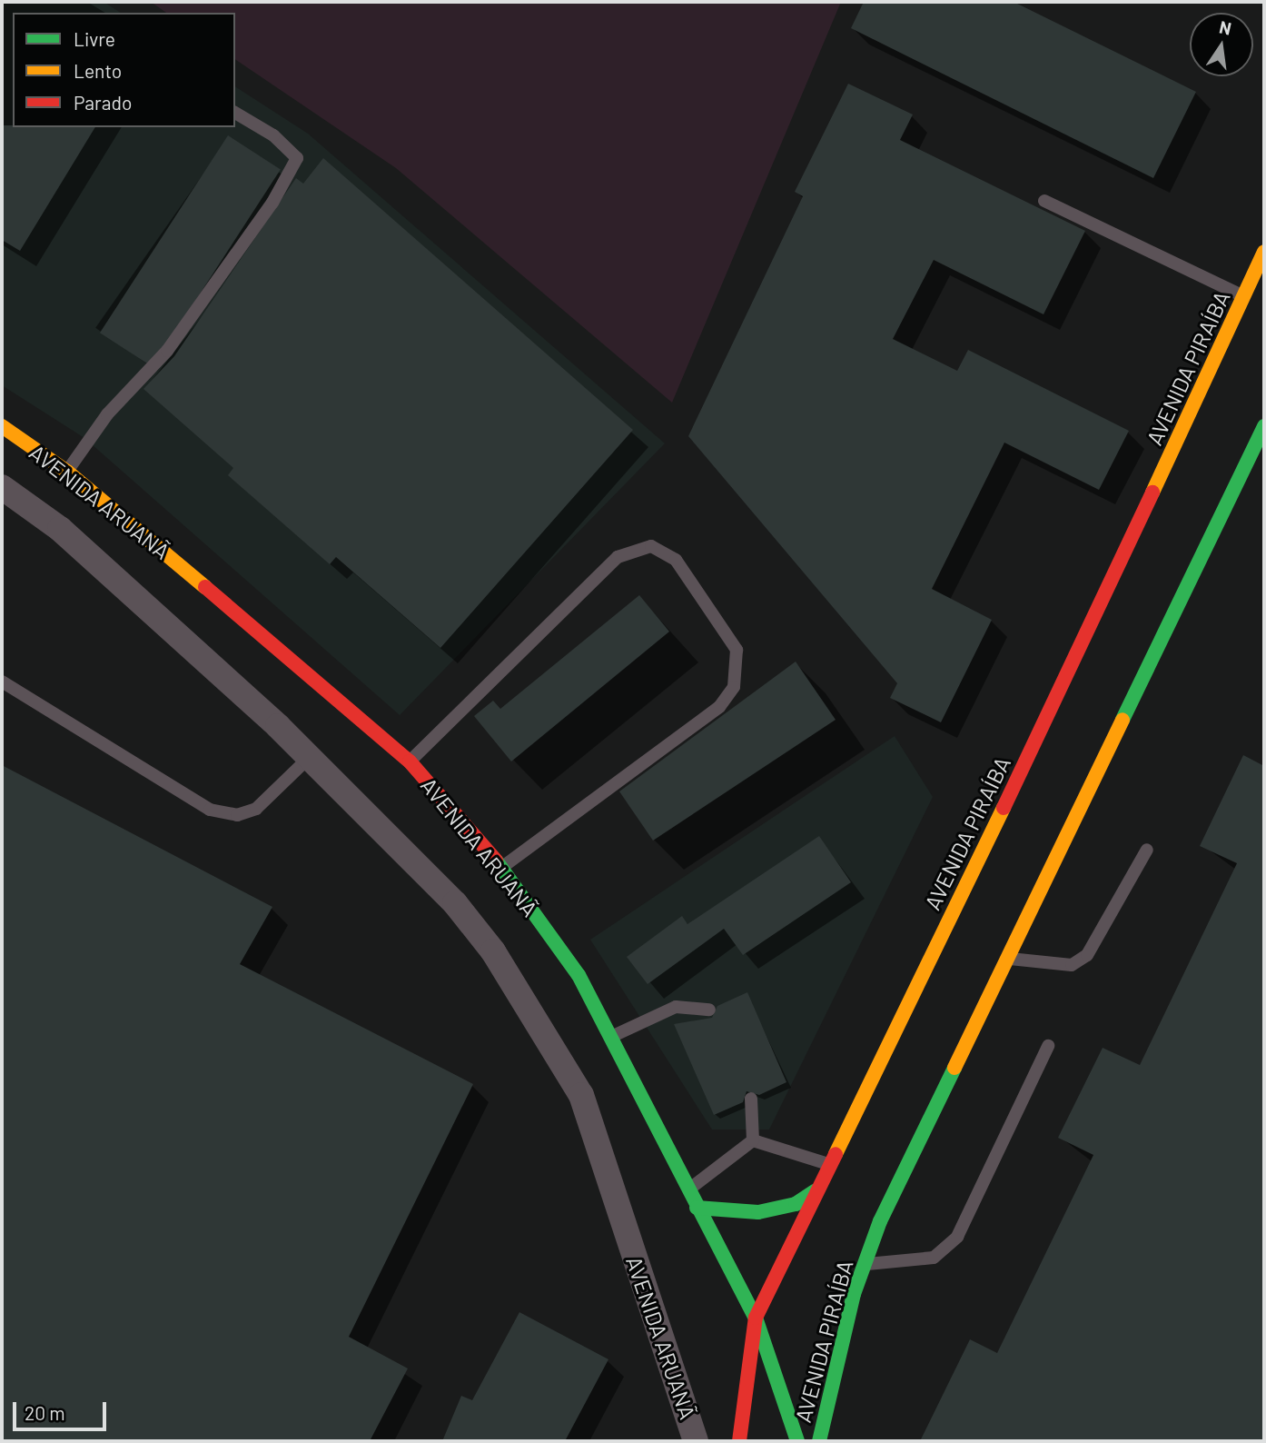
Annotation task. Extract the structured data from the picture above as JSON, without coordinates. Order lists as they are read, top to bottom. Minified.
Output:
{"streets":{"main road":["AVENIDA PIRAÍBA","AVENIDA ARUANÃ"]},"crossings":[["AVENIDA PIRAÍBA","AVENIDA ARUANÃ"]],"legend":["Livre","Lento","Parado"],"scale_bar":"20 m","north":"top"}
